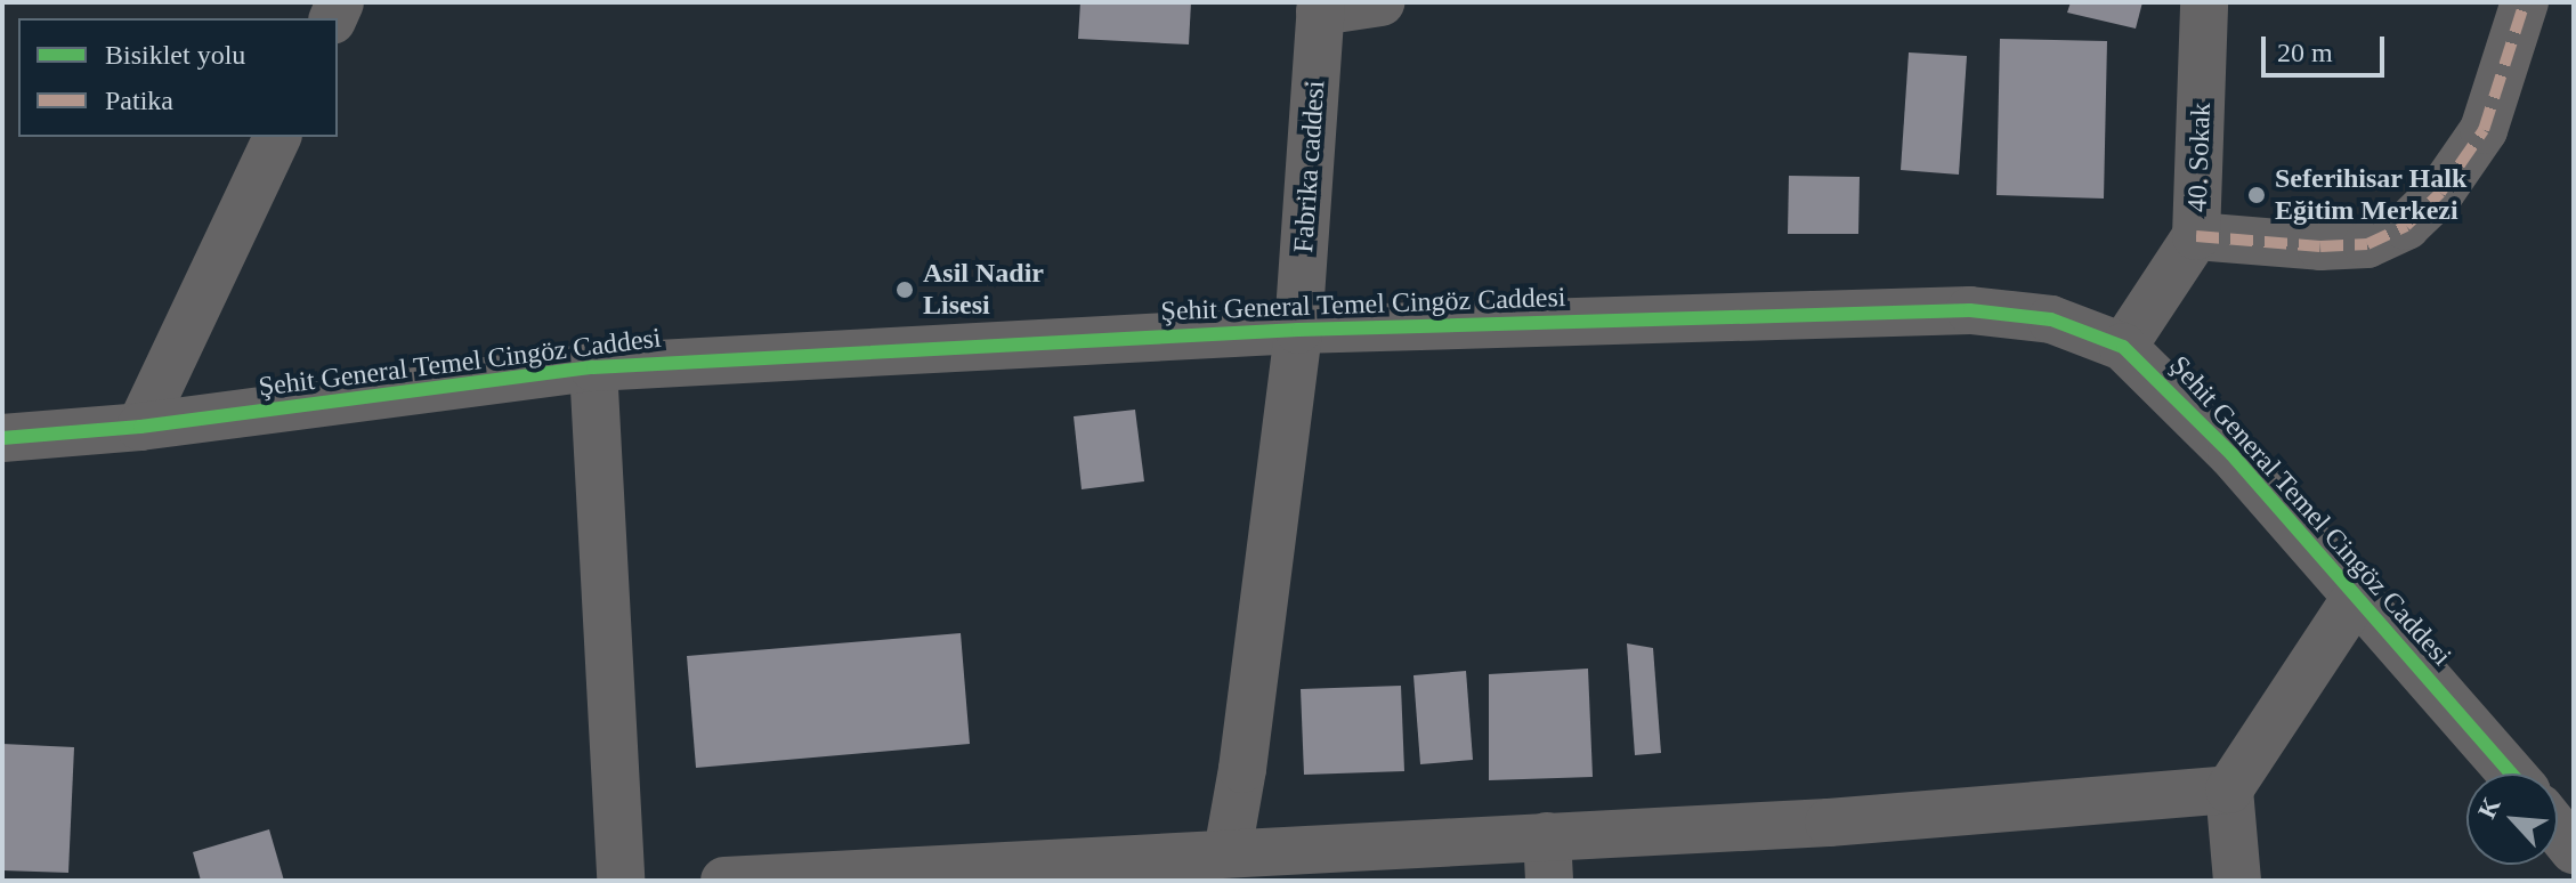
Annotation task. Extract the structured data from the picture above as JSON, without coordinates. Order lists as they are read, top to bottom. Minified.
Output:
{"streets":{"street":["40. Sokak","Fabrika caddesi","Şehit General Temel Cingöz Caddesi"]},"crossings":[["40. Sokak","Şehit General Temel Cingöz Caddesi"],["Fabrika caddesi","Şehit General Temel Cingöz Caddesi"]],"places":["Seferihisar Halk Eğitim Merkezi","Asil Nadir Lisesi"],"legend":["Bisiklet yolu","Patika"],"scale_bar":"20 m","north":"top left"}
